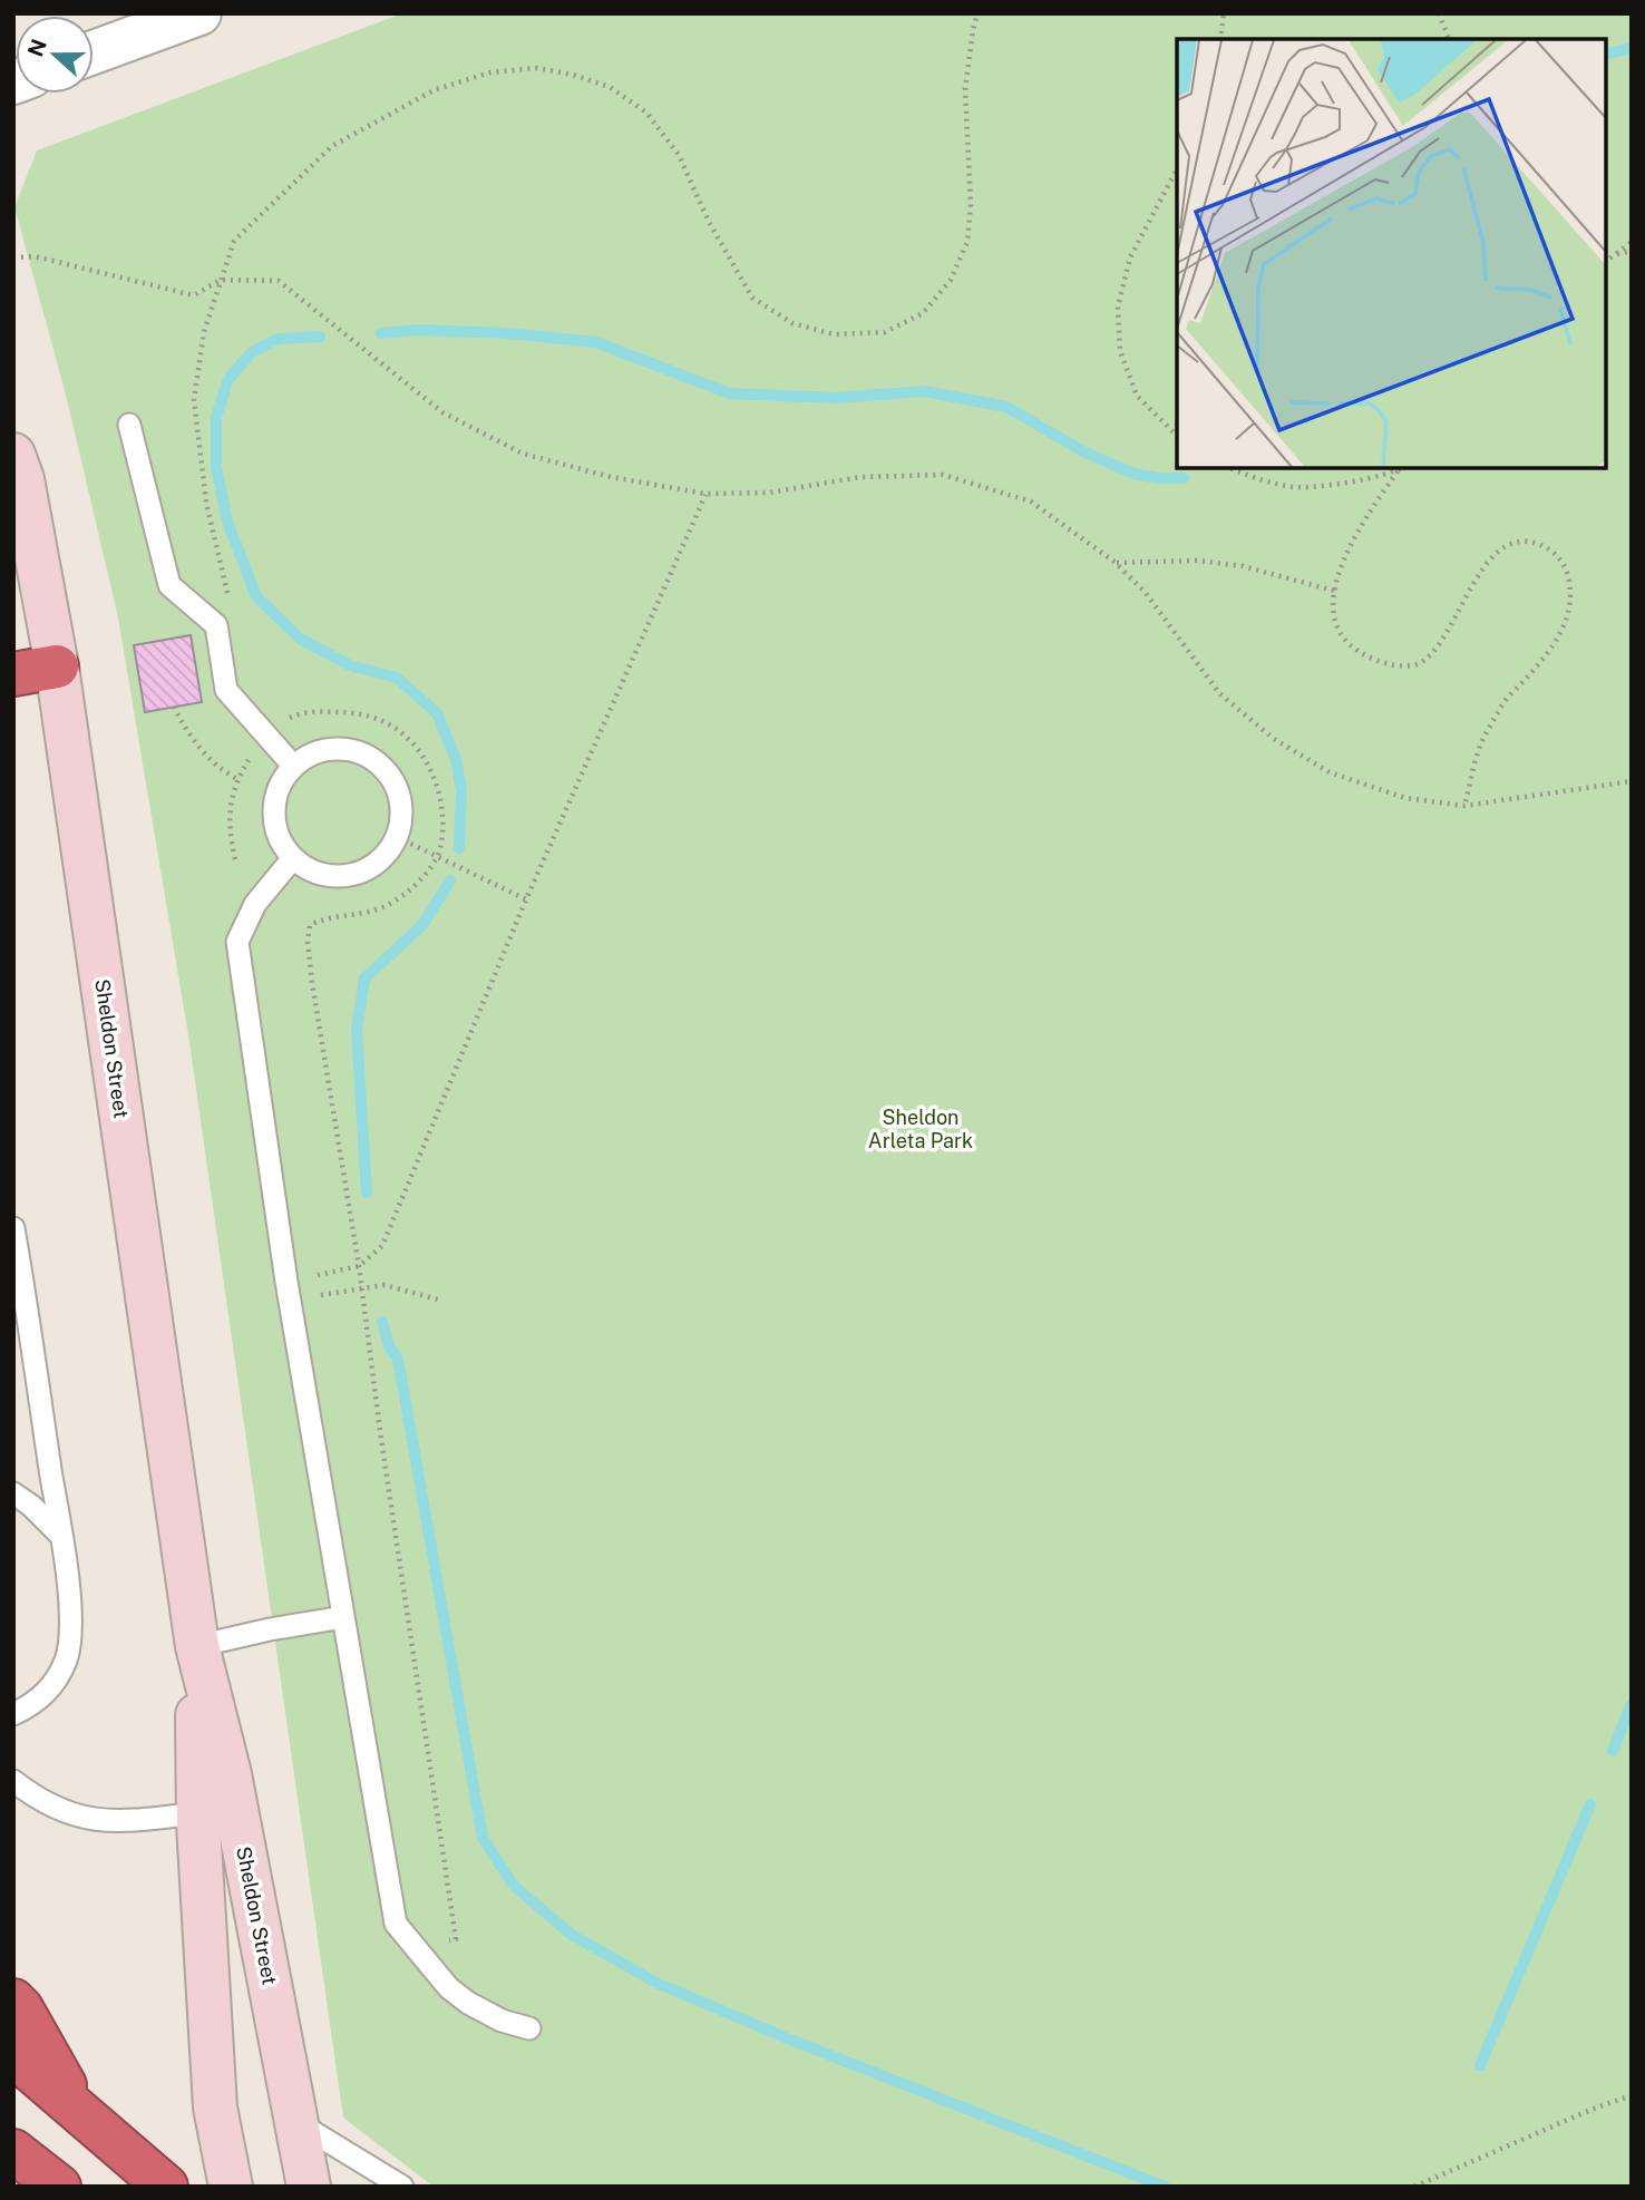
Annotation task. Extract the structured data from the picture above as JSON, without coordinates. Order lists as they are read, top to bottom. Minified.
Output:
{"streets":{"main road":["Sheldon Street"]},"parks":["Sheldon Arleta Park"],"north":"left"}
